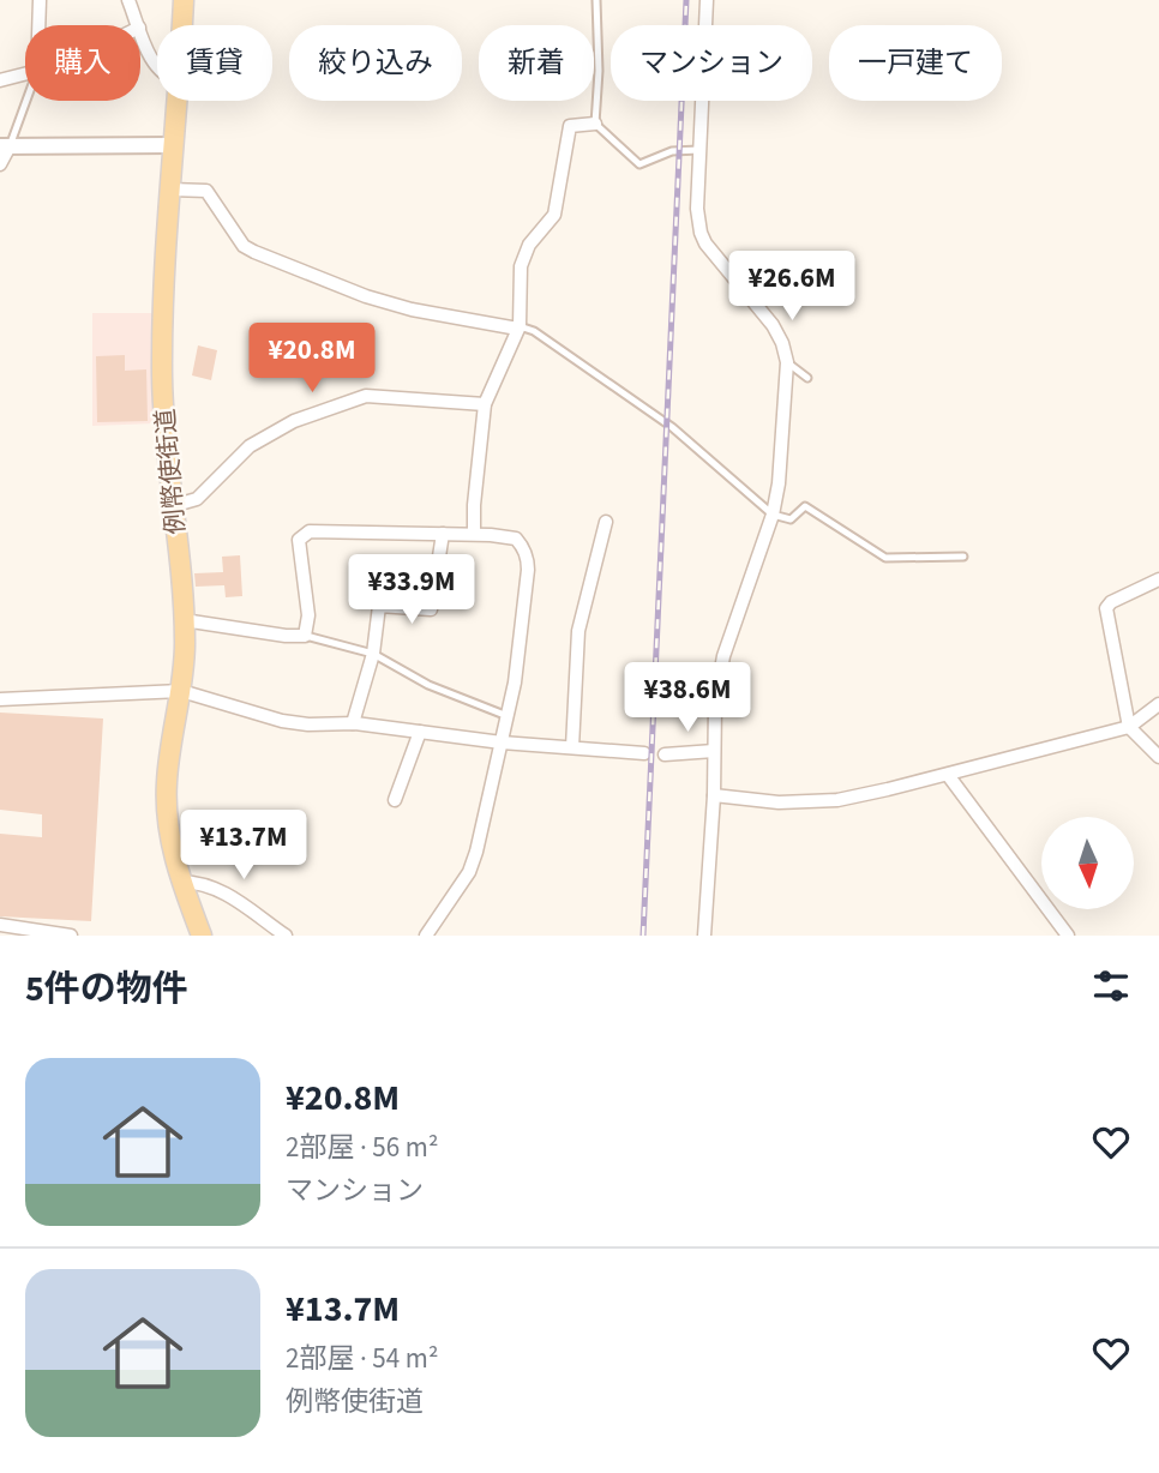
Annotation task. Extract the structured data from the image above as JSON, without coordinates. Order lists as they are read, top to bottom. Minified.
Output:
{"streets":{"main road":["例幣使街道"]},"north":"bottom","page":{"chip":["購入","賃貸","絞り込み","新着","マンション","一戸建て"],"price":["¥26.6M","¥20.8M","¥33.9M","¥38.6M","¥13.7M"],"heading":"5件の物件","list":[{"name":"¥20.8M","note":"2部屋 · 56 m² · マンション"},{"name":"¥13.7M","note":"2部屋 · 54 m² · 例幣使街道"}]}}
